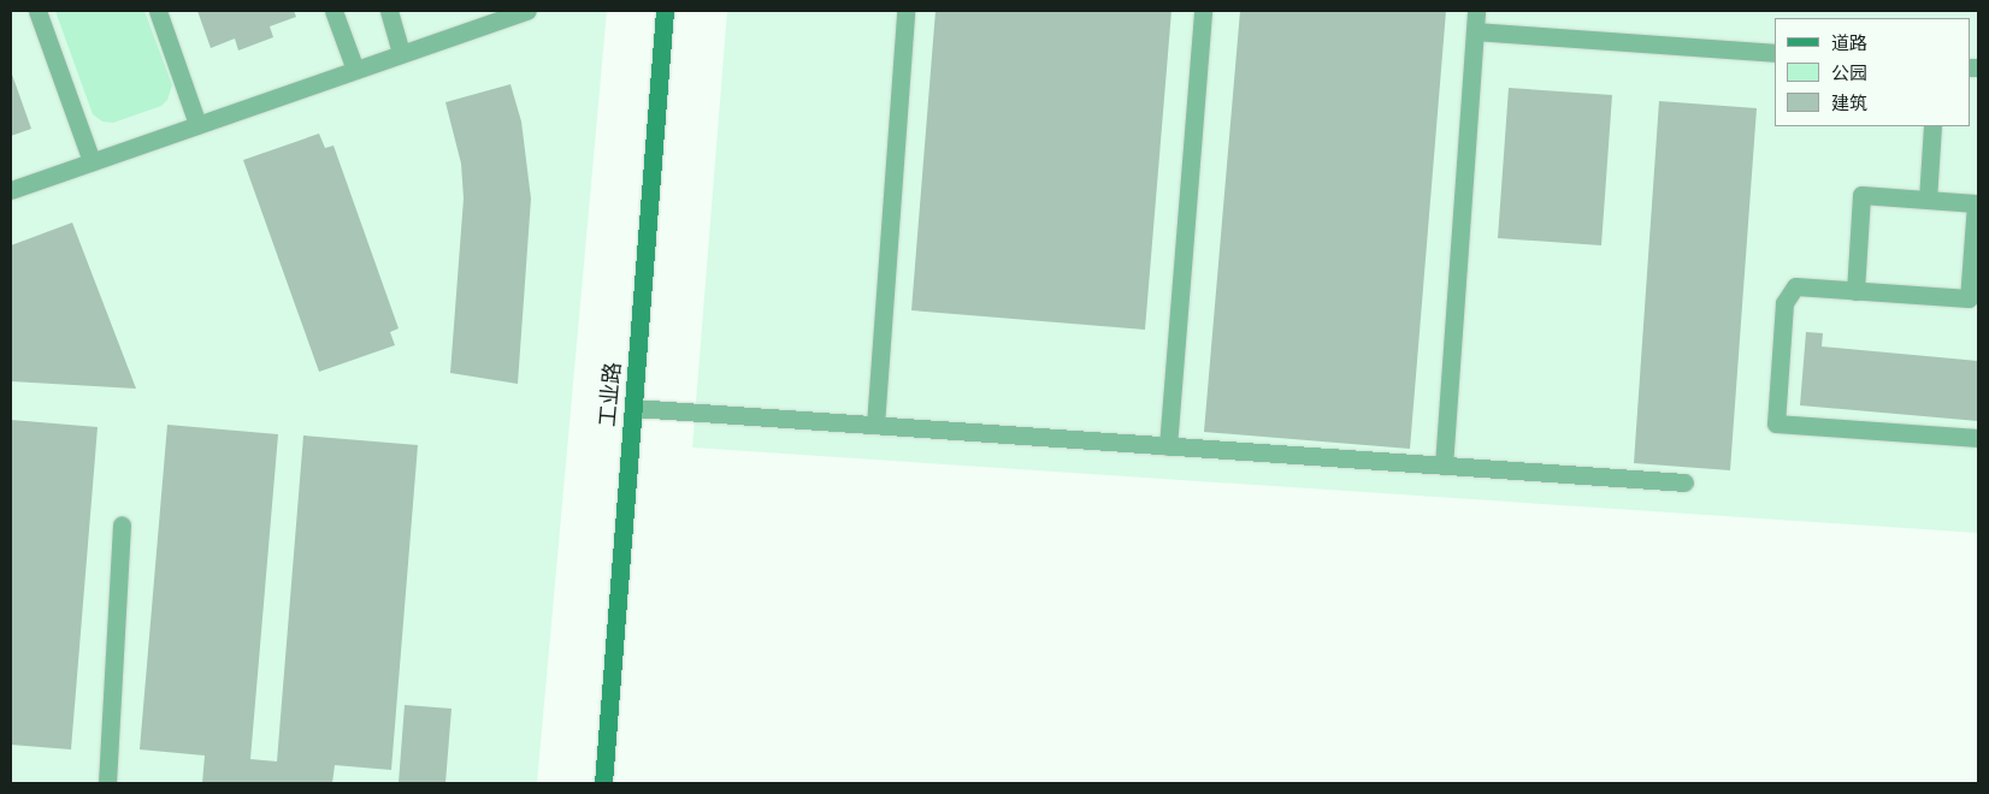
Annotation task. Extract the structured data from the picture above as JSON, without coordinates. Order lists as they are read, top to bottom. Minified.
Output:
{"streets":{"street":["工业路"]},"legend":["道路","公园","建筑"]}
